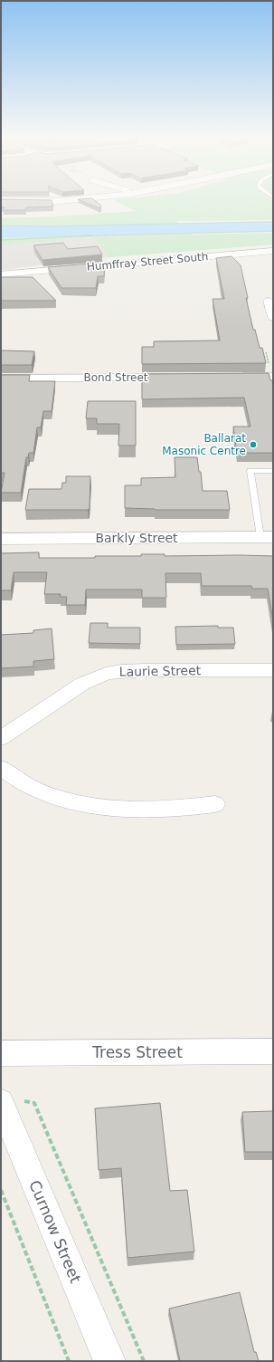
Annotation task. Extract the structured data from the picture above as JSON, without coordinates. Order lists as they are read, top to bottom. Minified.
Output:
{"streets":{"main road":["Barkly Street"],"street":["Humffray Street South","Bond Street","Laurie Street","Tress Street","Curnow Street"]},"places":["Ballarat Masonic Centre"]}
